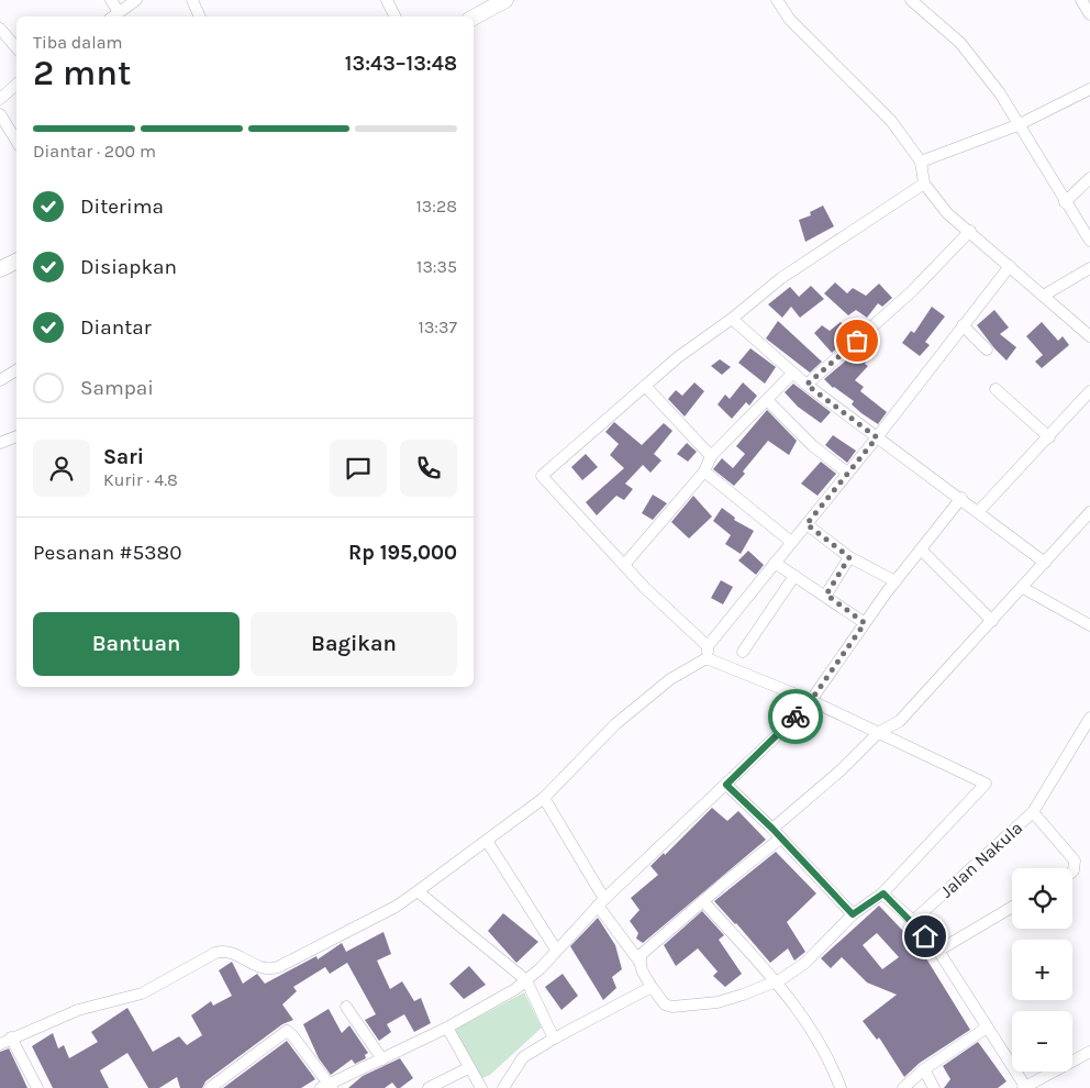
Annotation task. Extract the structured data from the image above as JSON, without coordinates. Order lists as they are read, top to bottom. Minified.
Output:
{"streets":{"street":["Jalan Nakula"]},"page":{"heading":["2 mnt","Tiba dalam","13:43–13:48"],"panel":["Sari","Kurir · 4.8","Pesanan #5380","Rp 195,000"],"bar":"Diantar · 200 m","list":[["Diterima","13:28"],["Disiapkan","13:35"],["Diantar","13:37"],"Sampai"],"buttons":["Bantuan","Bagikan"],"map_buttons":["+","−"]}}
